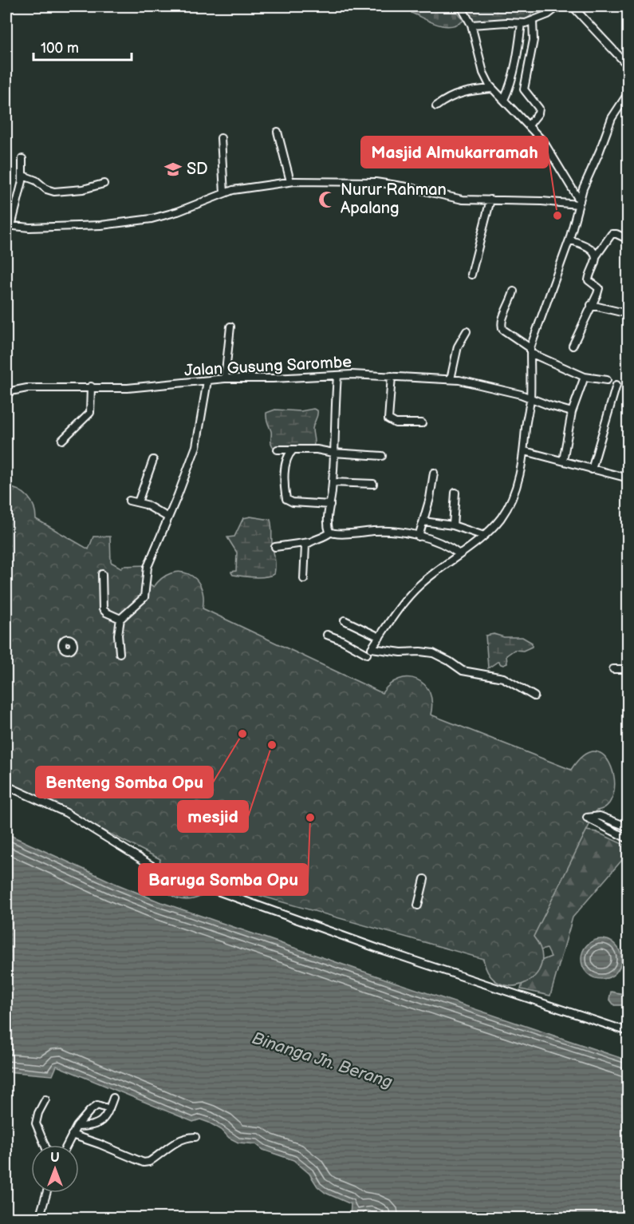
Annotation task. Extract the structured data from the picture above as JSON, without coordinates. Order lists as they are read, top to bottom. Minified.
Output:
{"streets":{"street":["Jalan Gusung Sarombe"]},"water":["Binanga Jn. Berang"],"places":{"school or university":["SD"],"mosque":["Nurur Rahman Apalang"],"other":["Masjid Almukarramah","Benteng Somba Opu","mesjid","Baruga Somba Opu"]},"scale_bar":"100 m","north":"top"}
